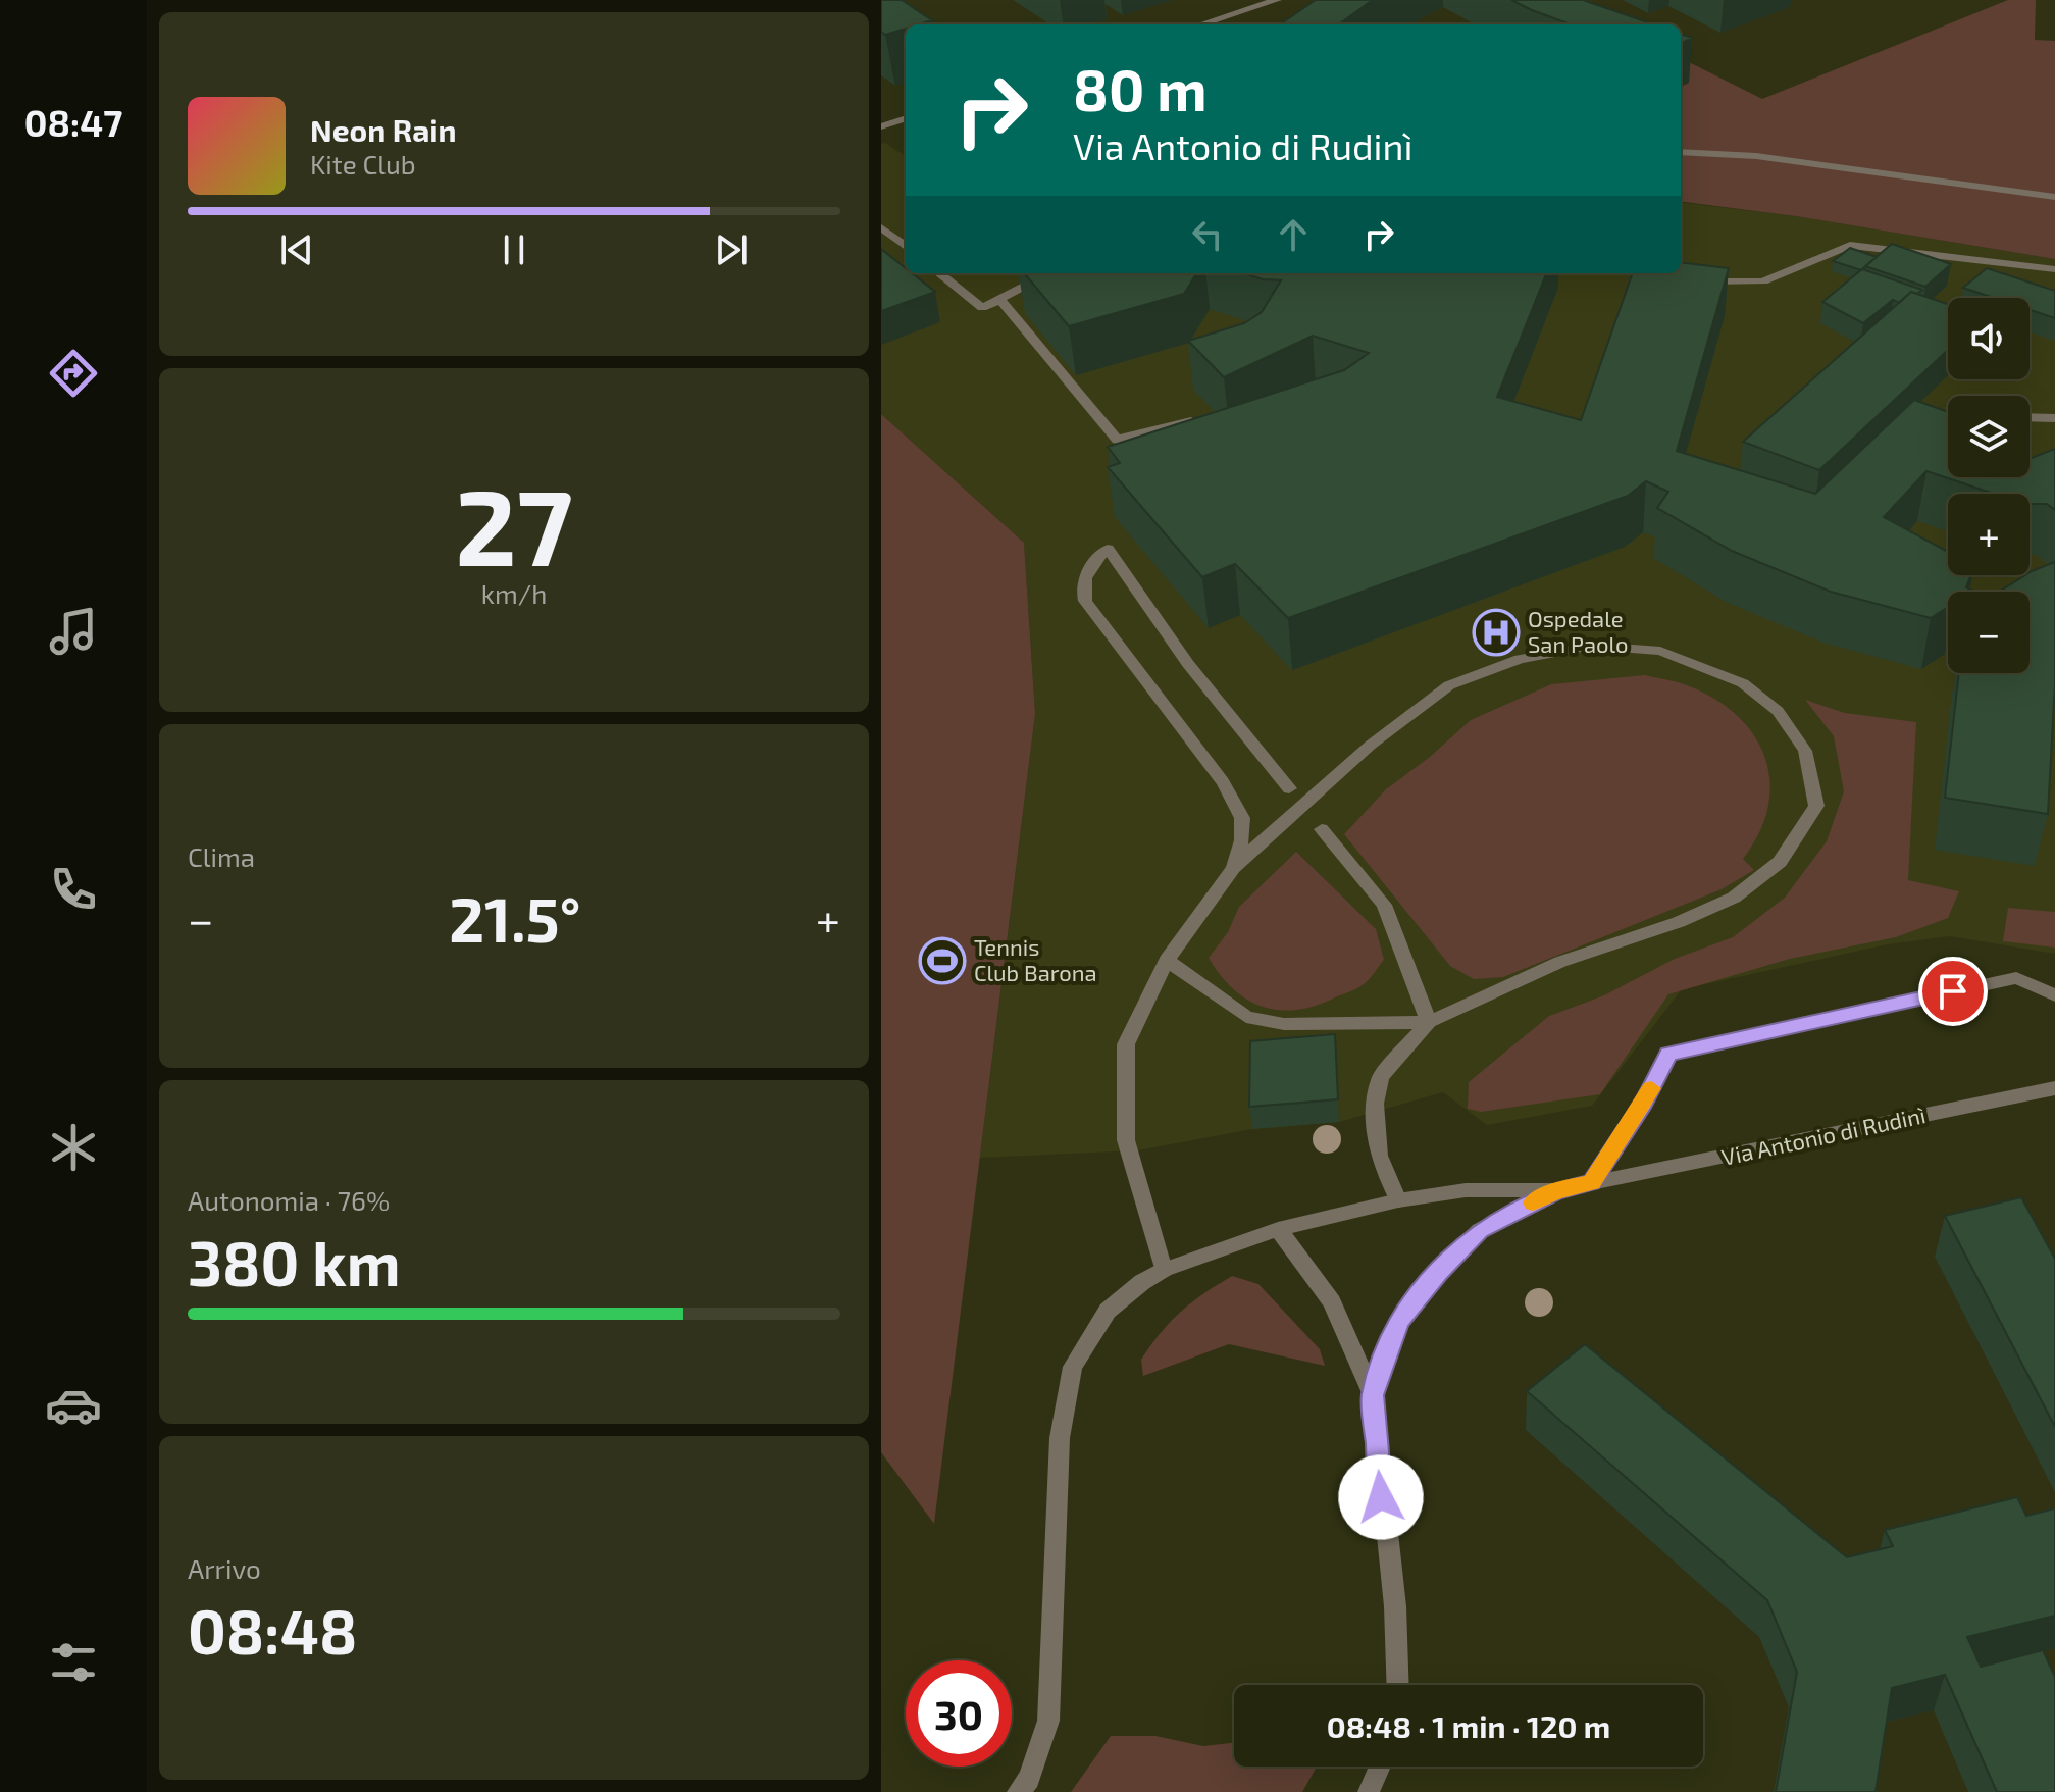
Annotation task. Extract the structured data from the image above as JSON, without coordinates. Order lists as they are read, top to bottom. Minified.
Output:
{"streets":{"street":["Via Antonio di Rudinì"]},"places":{"hospital":["Ospedale San Paolo"],"sports":["Tennis Club Barona"]},"page":{"tabs":"08:47","turn":["80 m","Via Antonio di Rudinì"],"song":["Neon Rain","Kite Club"],"map_buttons":["+","−"],"tile":[["27","km/h"],"Clima",["Autonomia · 76%","380 km"],["Arrivo","08:48"]],"heat":["−","21.5°","+"],"limit":"30","trip":"08:48 · 1 min · 120 m"}}
